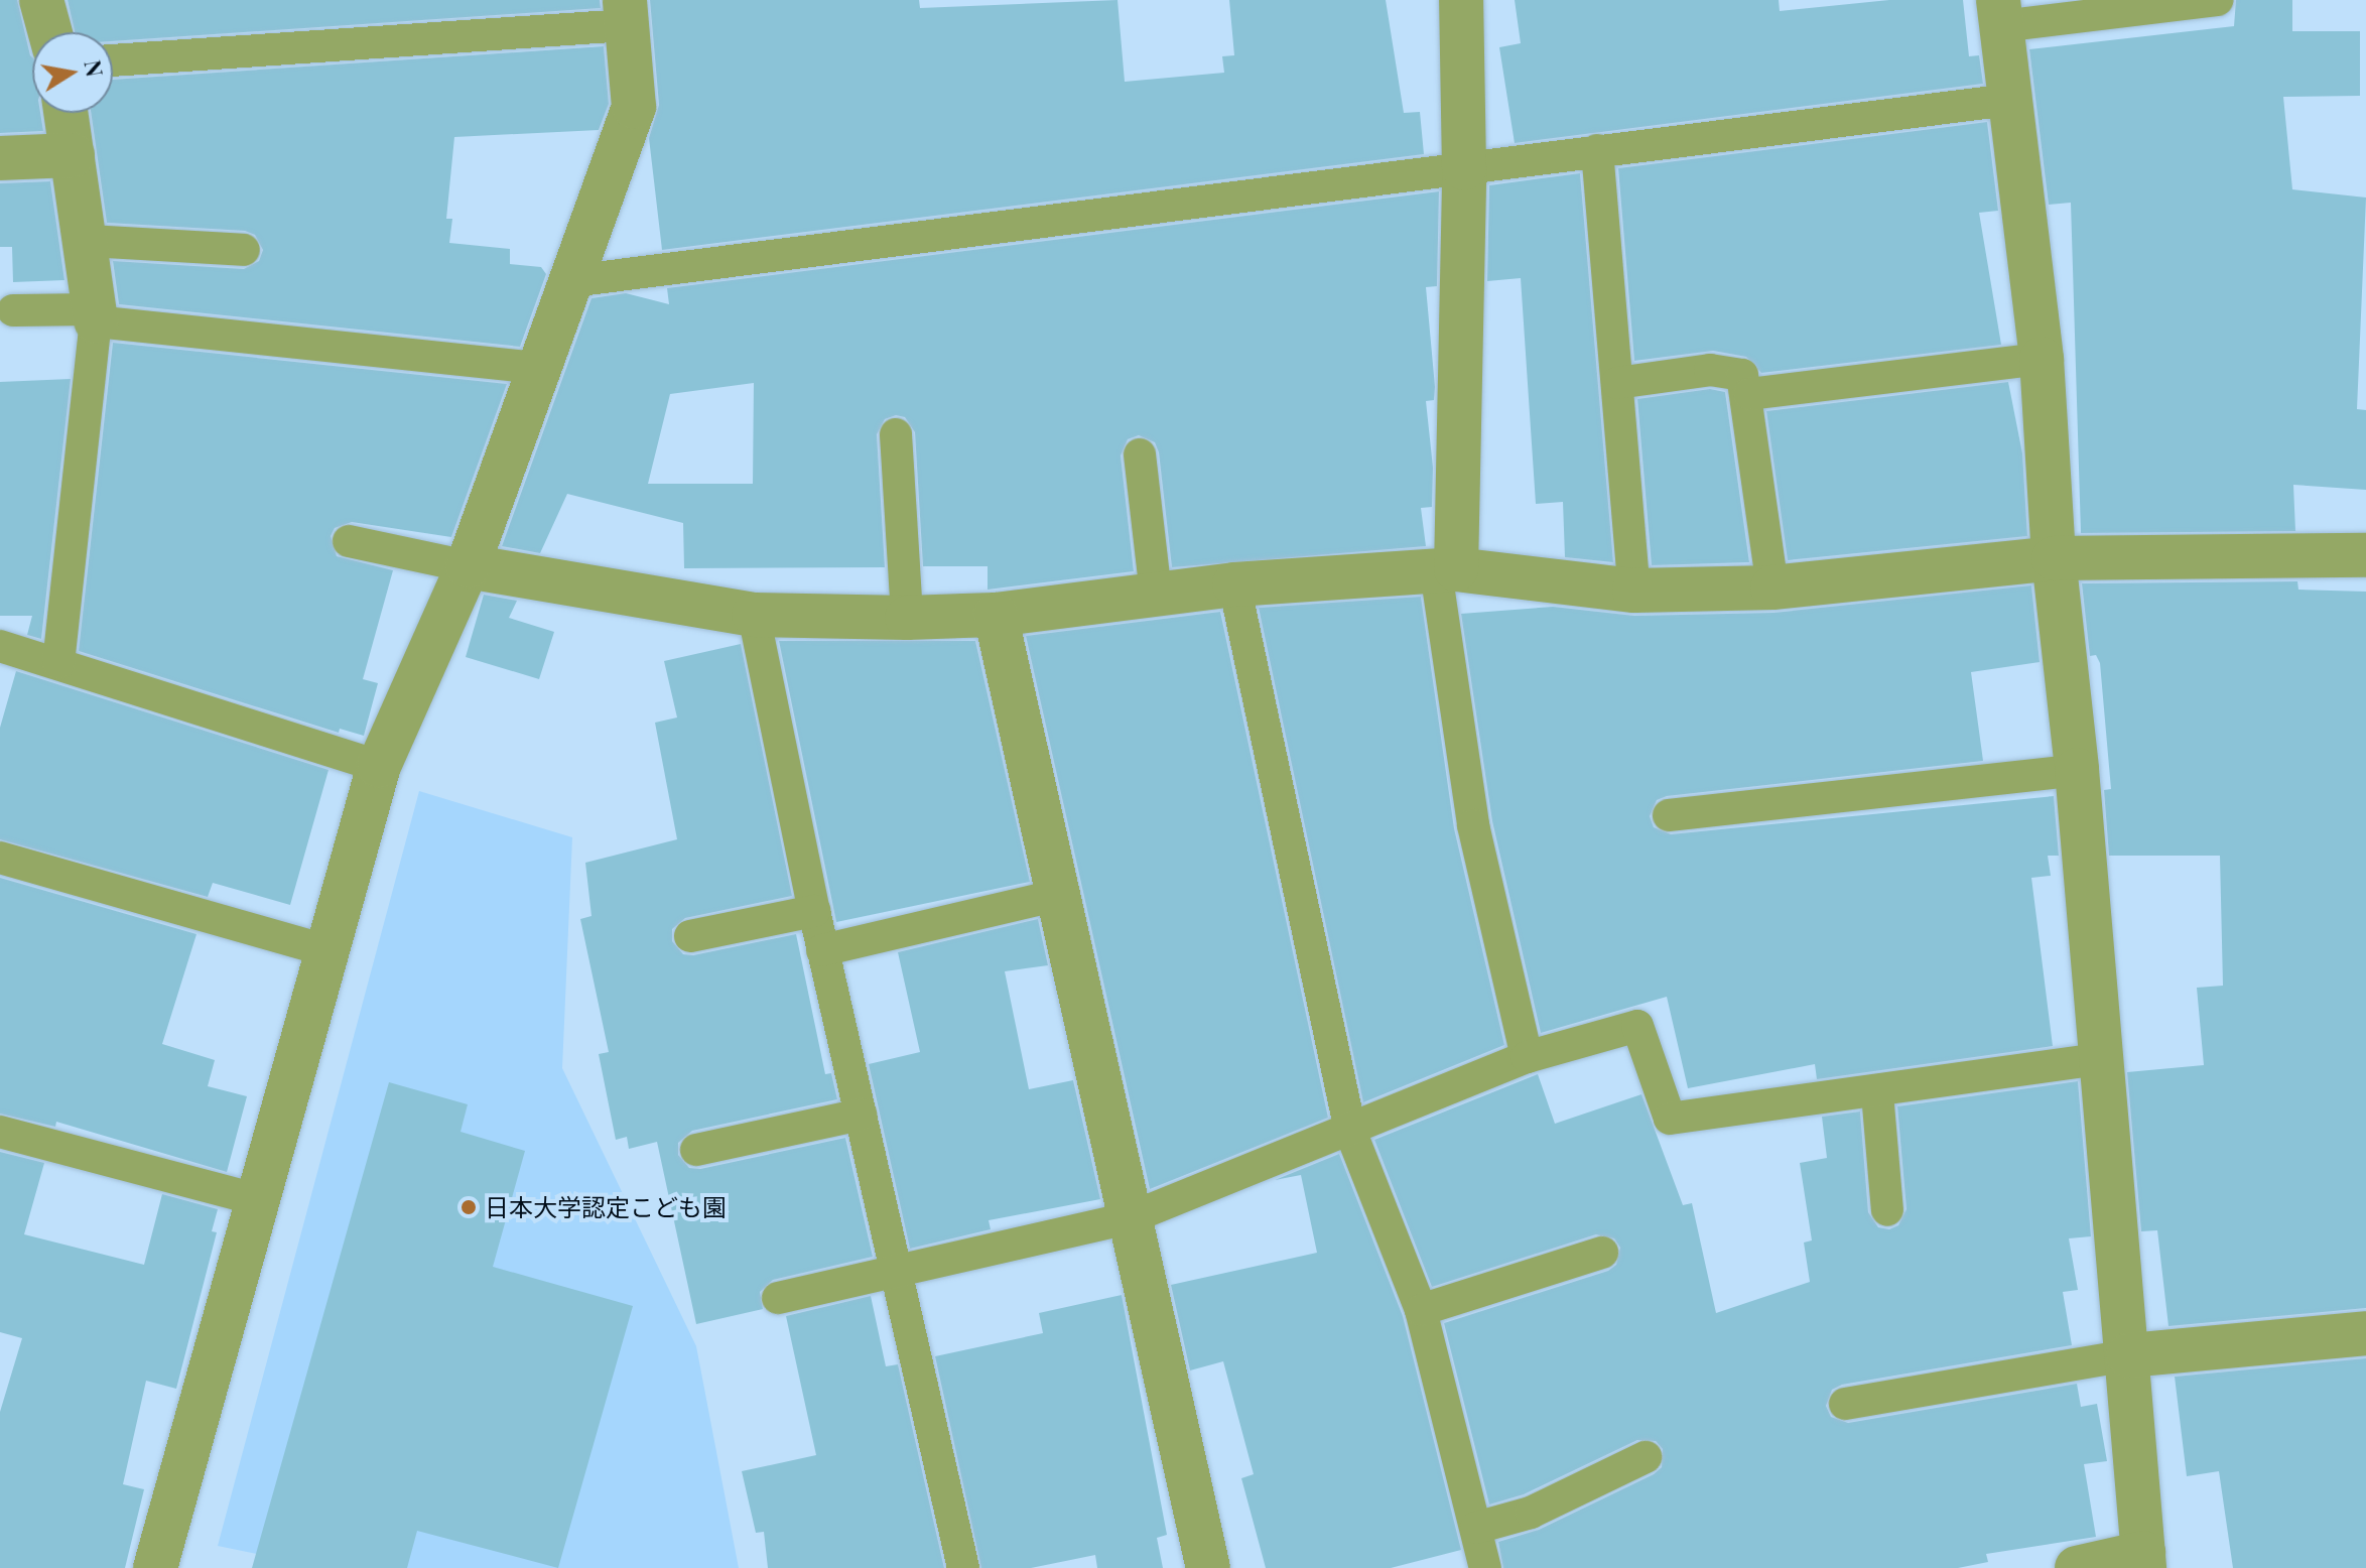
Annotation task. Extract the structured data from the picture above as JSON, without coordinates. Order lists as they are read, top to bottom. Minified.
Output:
{"places":["日本大学認定こども園"],"north":"right"}
